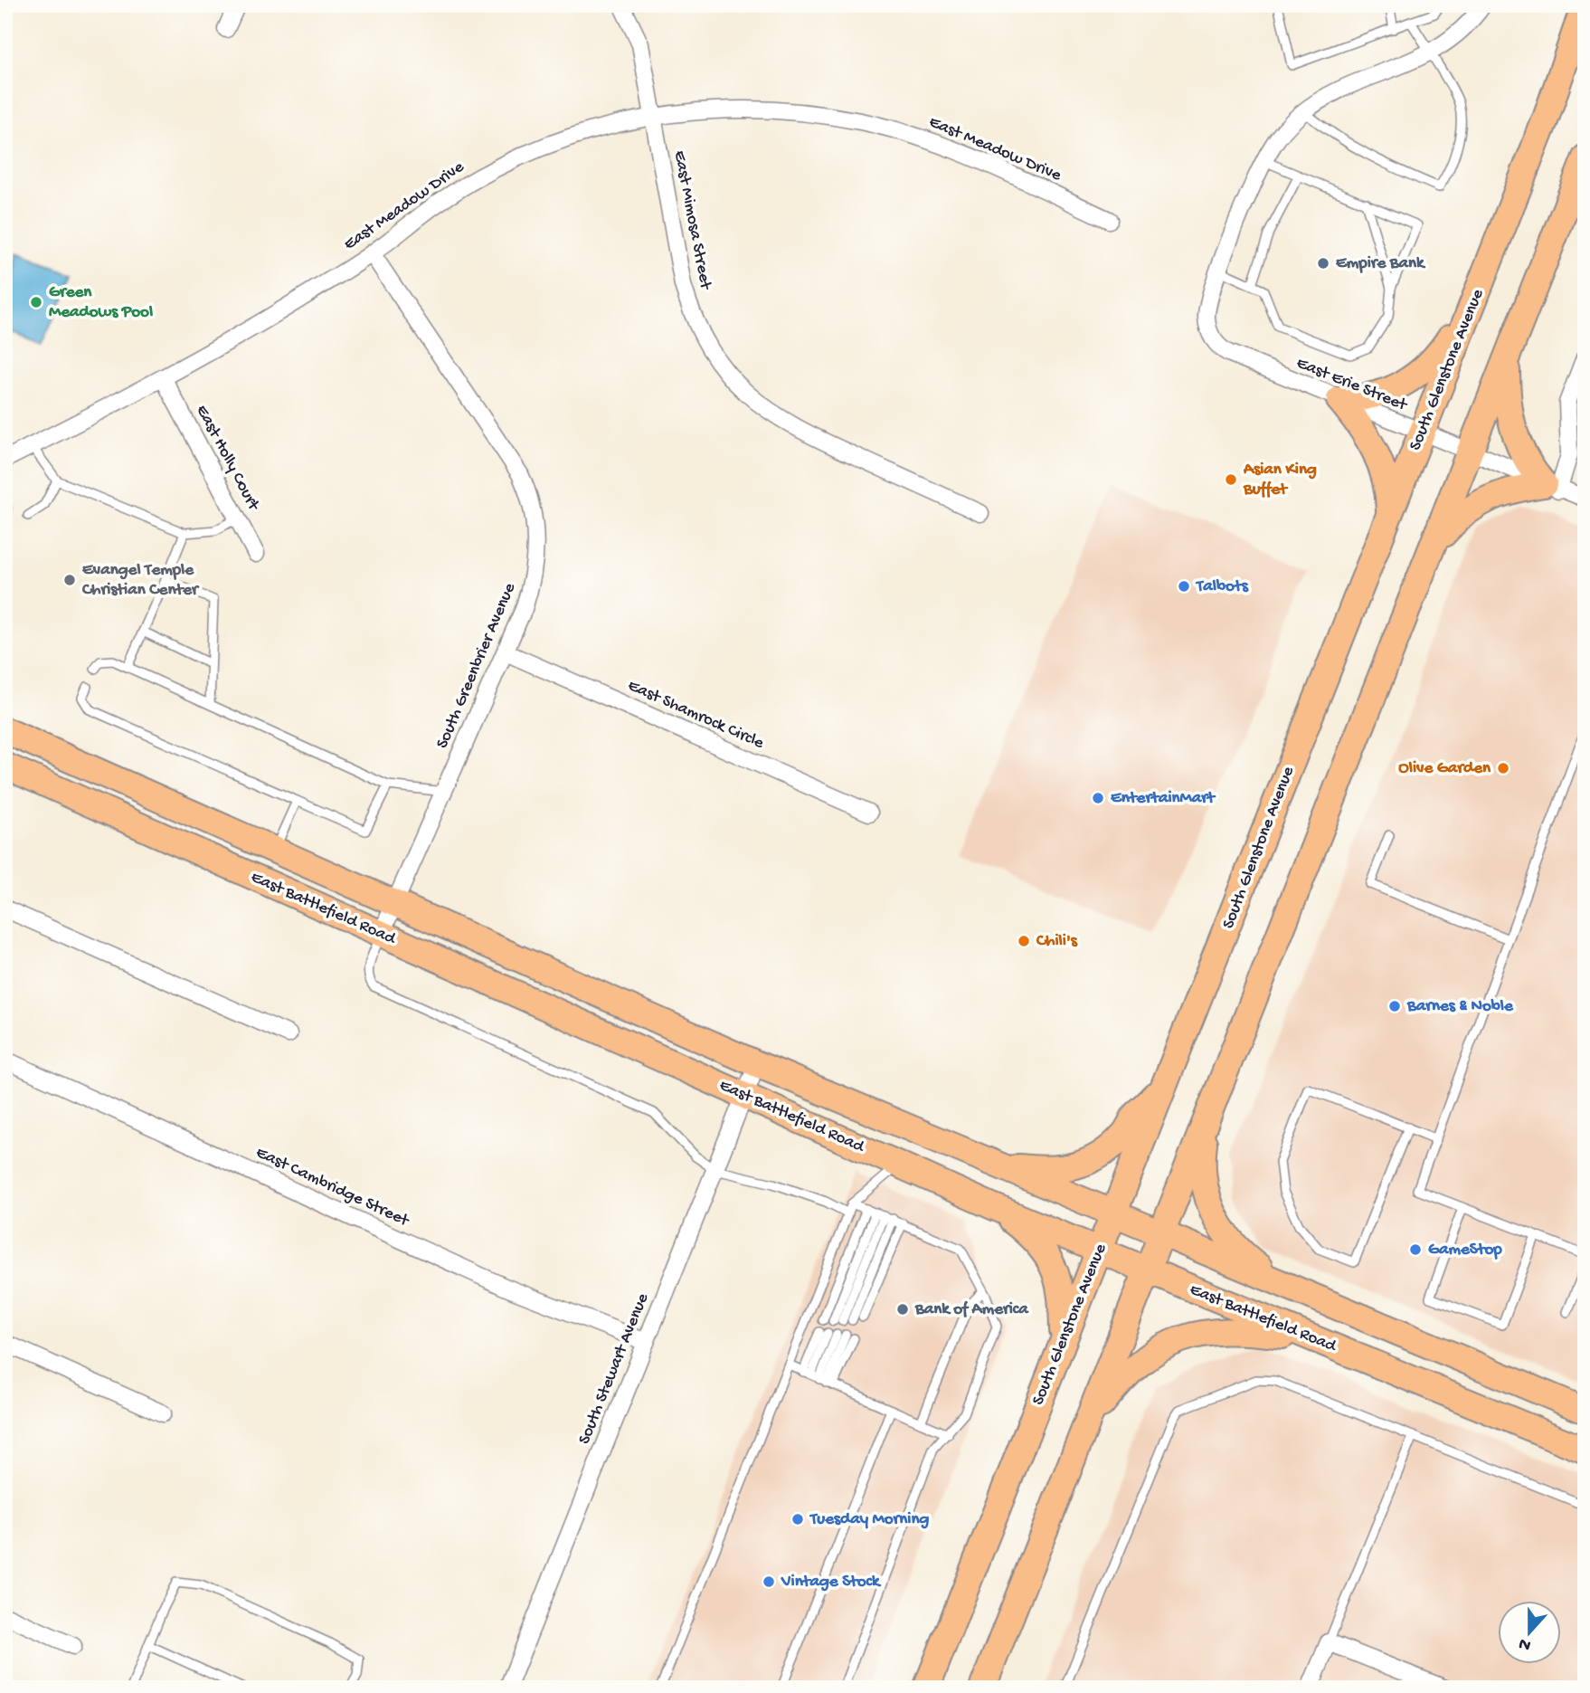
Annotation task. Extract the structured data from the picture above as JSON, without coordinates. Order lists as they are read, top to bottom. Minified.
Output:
{"streets":{"main road":["South Glenstone Avenue","East Battlefield Road"],"street":["East Meadow Drive","East Mimosa Street","East Erie Street","East Holly Court","South Greenbrier Avenue","East Shamrock Circle","East Cambridge Street","South Stewart Avenue"]},"crossings":[["East Meadow Drive","East Mimosa Street"],["East Meadow Drive","East Holly Court"],["East Meadow Drive","South Greenbrier Avenue"],["South Glenstone Avenue","East Erie Street"],["South Glenstone Avenue","East Battlefield Road"],["South Greenbrier Avenue","East Shamrock Circle"],["South Greenbrier Avenue","East Battlefield Road"],["East Battlefield Road","South Stewart Avenue"],["East Cambridge Street","South Stewart Avenue"]],"places":["Empire Bank","Green Meadows Pool","Asian King Buffet","Evangel Temple Christian Center","Talbots","Olive Garden","EntertainMart","Chili's","Barnes & Noble","GameStop","Bank of America","Tuesday Morning","Vintage Stock"],"north":"bottom"}
